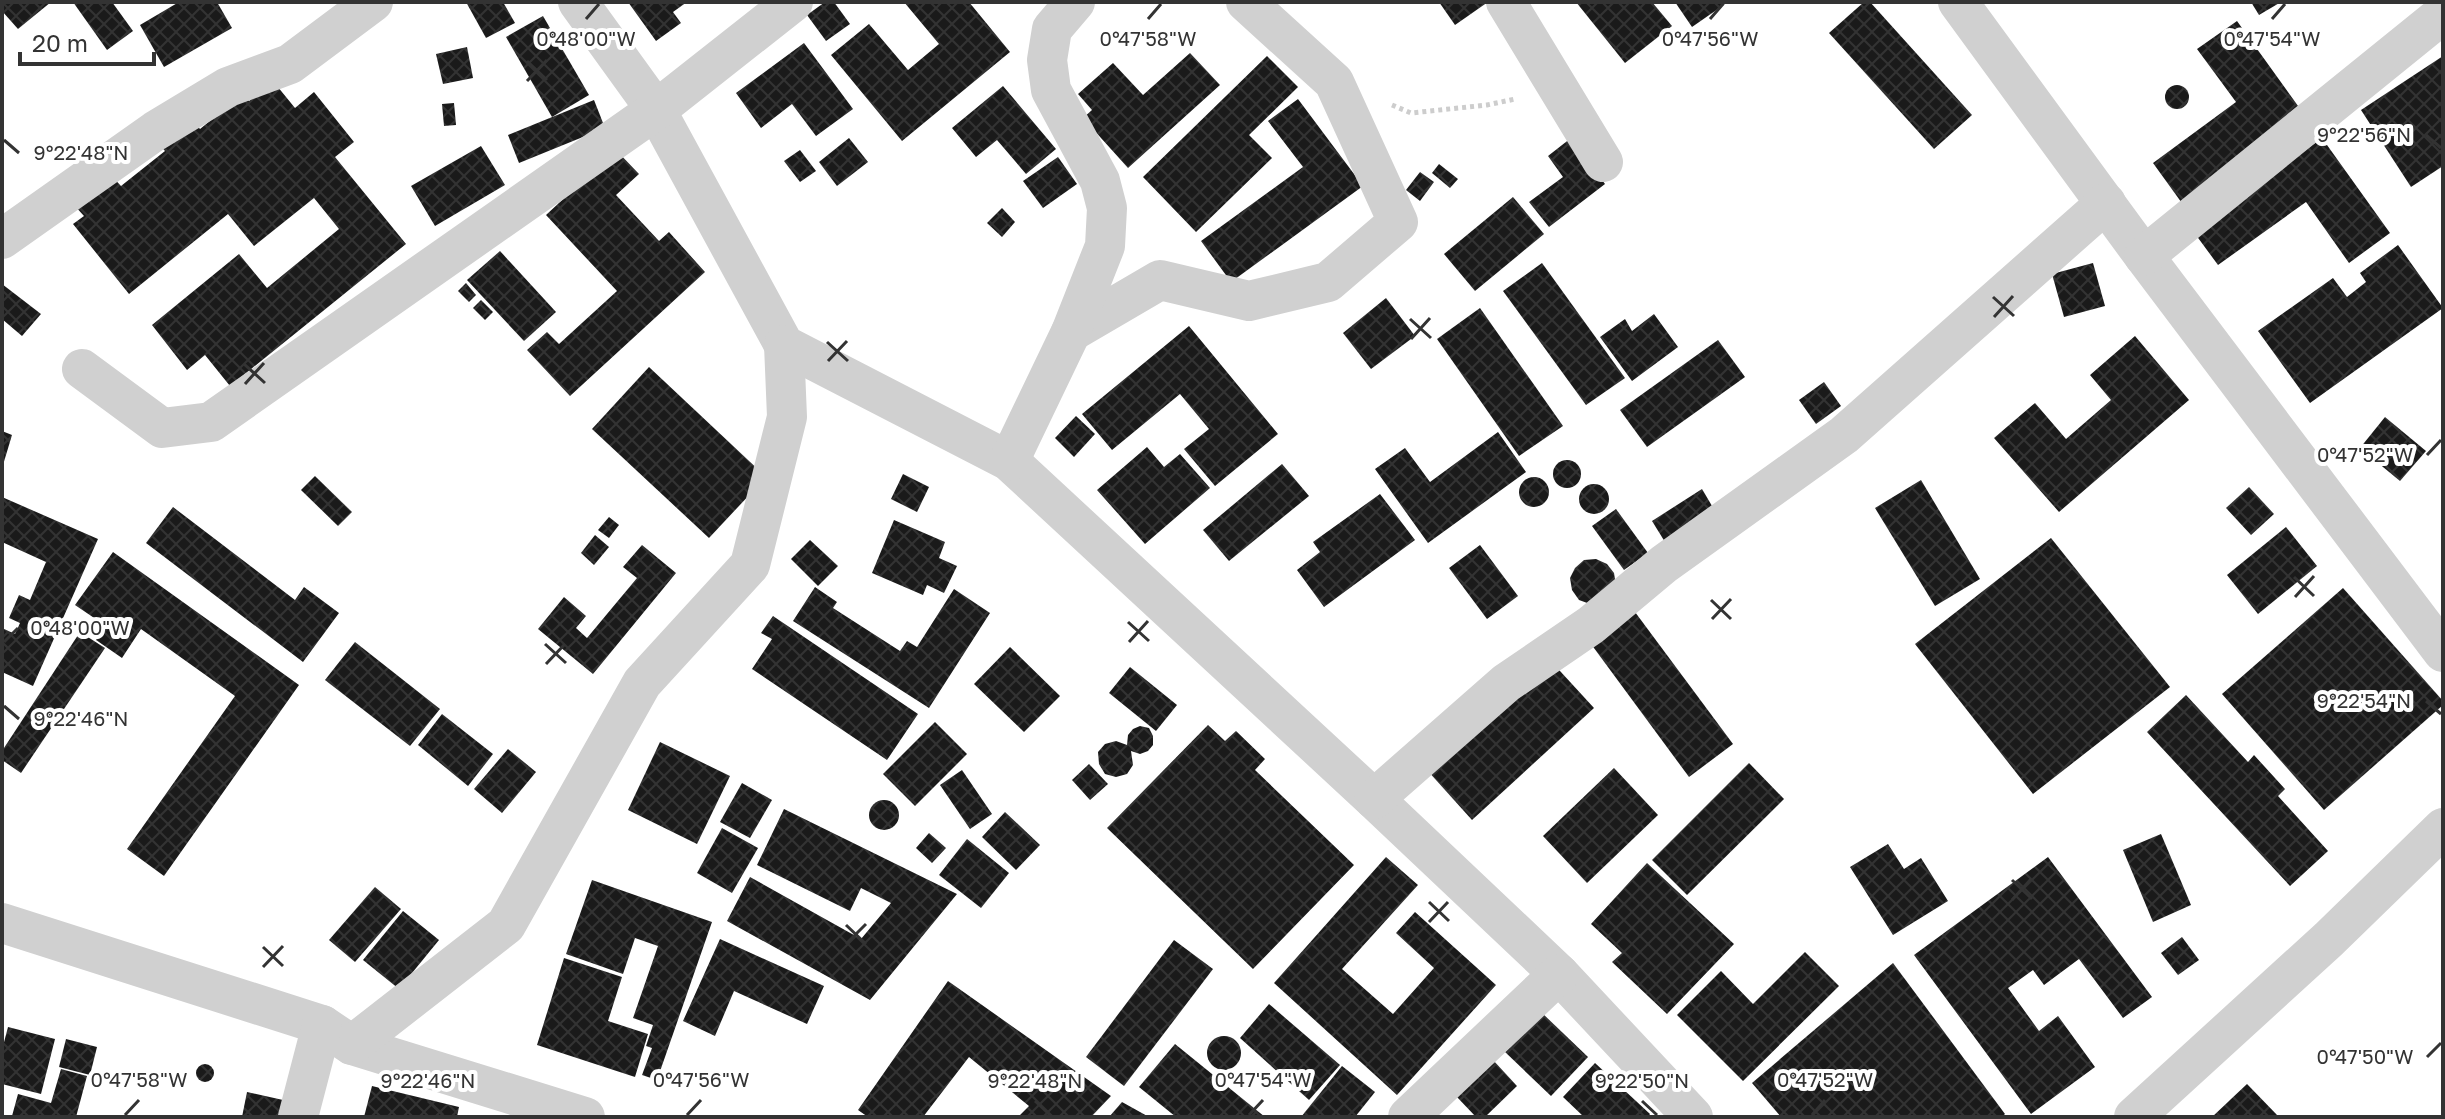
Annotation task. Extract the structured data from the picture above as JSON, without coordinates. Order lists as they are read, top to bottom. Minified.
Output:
{"scale_bar":"20 m","coordinates":["0°48'00\"W","0°47'58\"W","0°47'56\"W","0°47'54\"W","9°22'56\"N","9°22'48\"N","0°47'52\"W","9°22'54\"N","9°22'46\"N","0°47'50\"W","9°22'50\"N"]}
